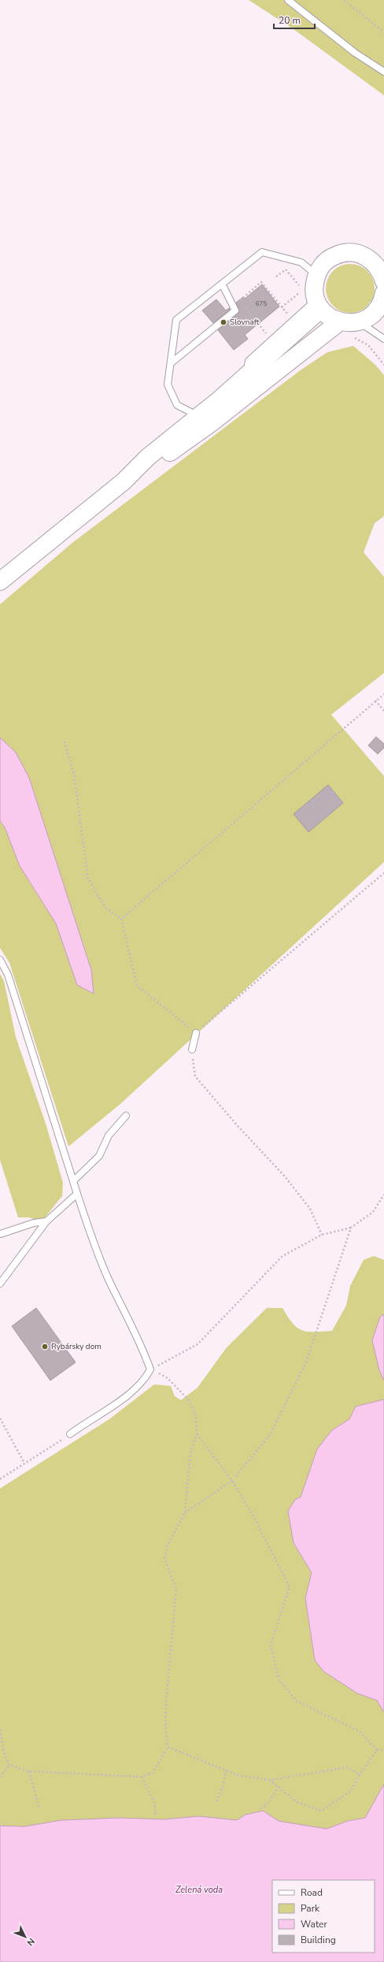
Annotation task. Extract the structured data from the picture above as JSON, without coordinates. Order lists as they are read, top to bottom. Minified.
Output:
{"water":["Zelená voda"],"places":["Slovnaft","Rybársky dom"],"house_numbers":["675"],"legend":["Road","Park","Water","Building"],"scale_bar":"20 m","north":"bottom right"}
